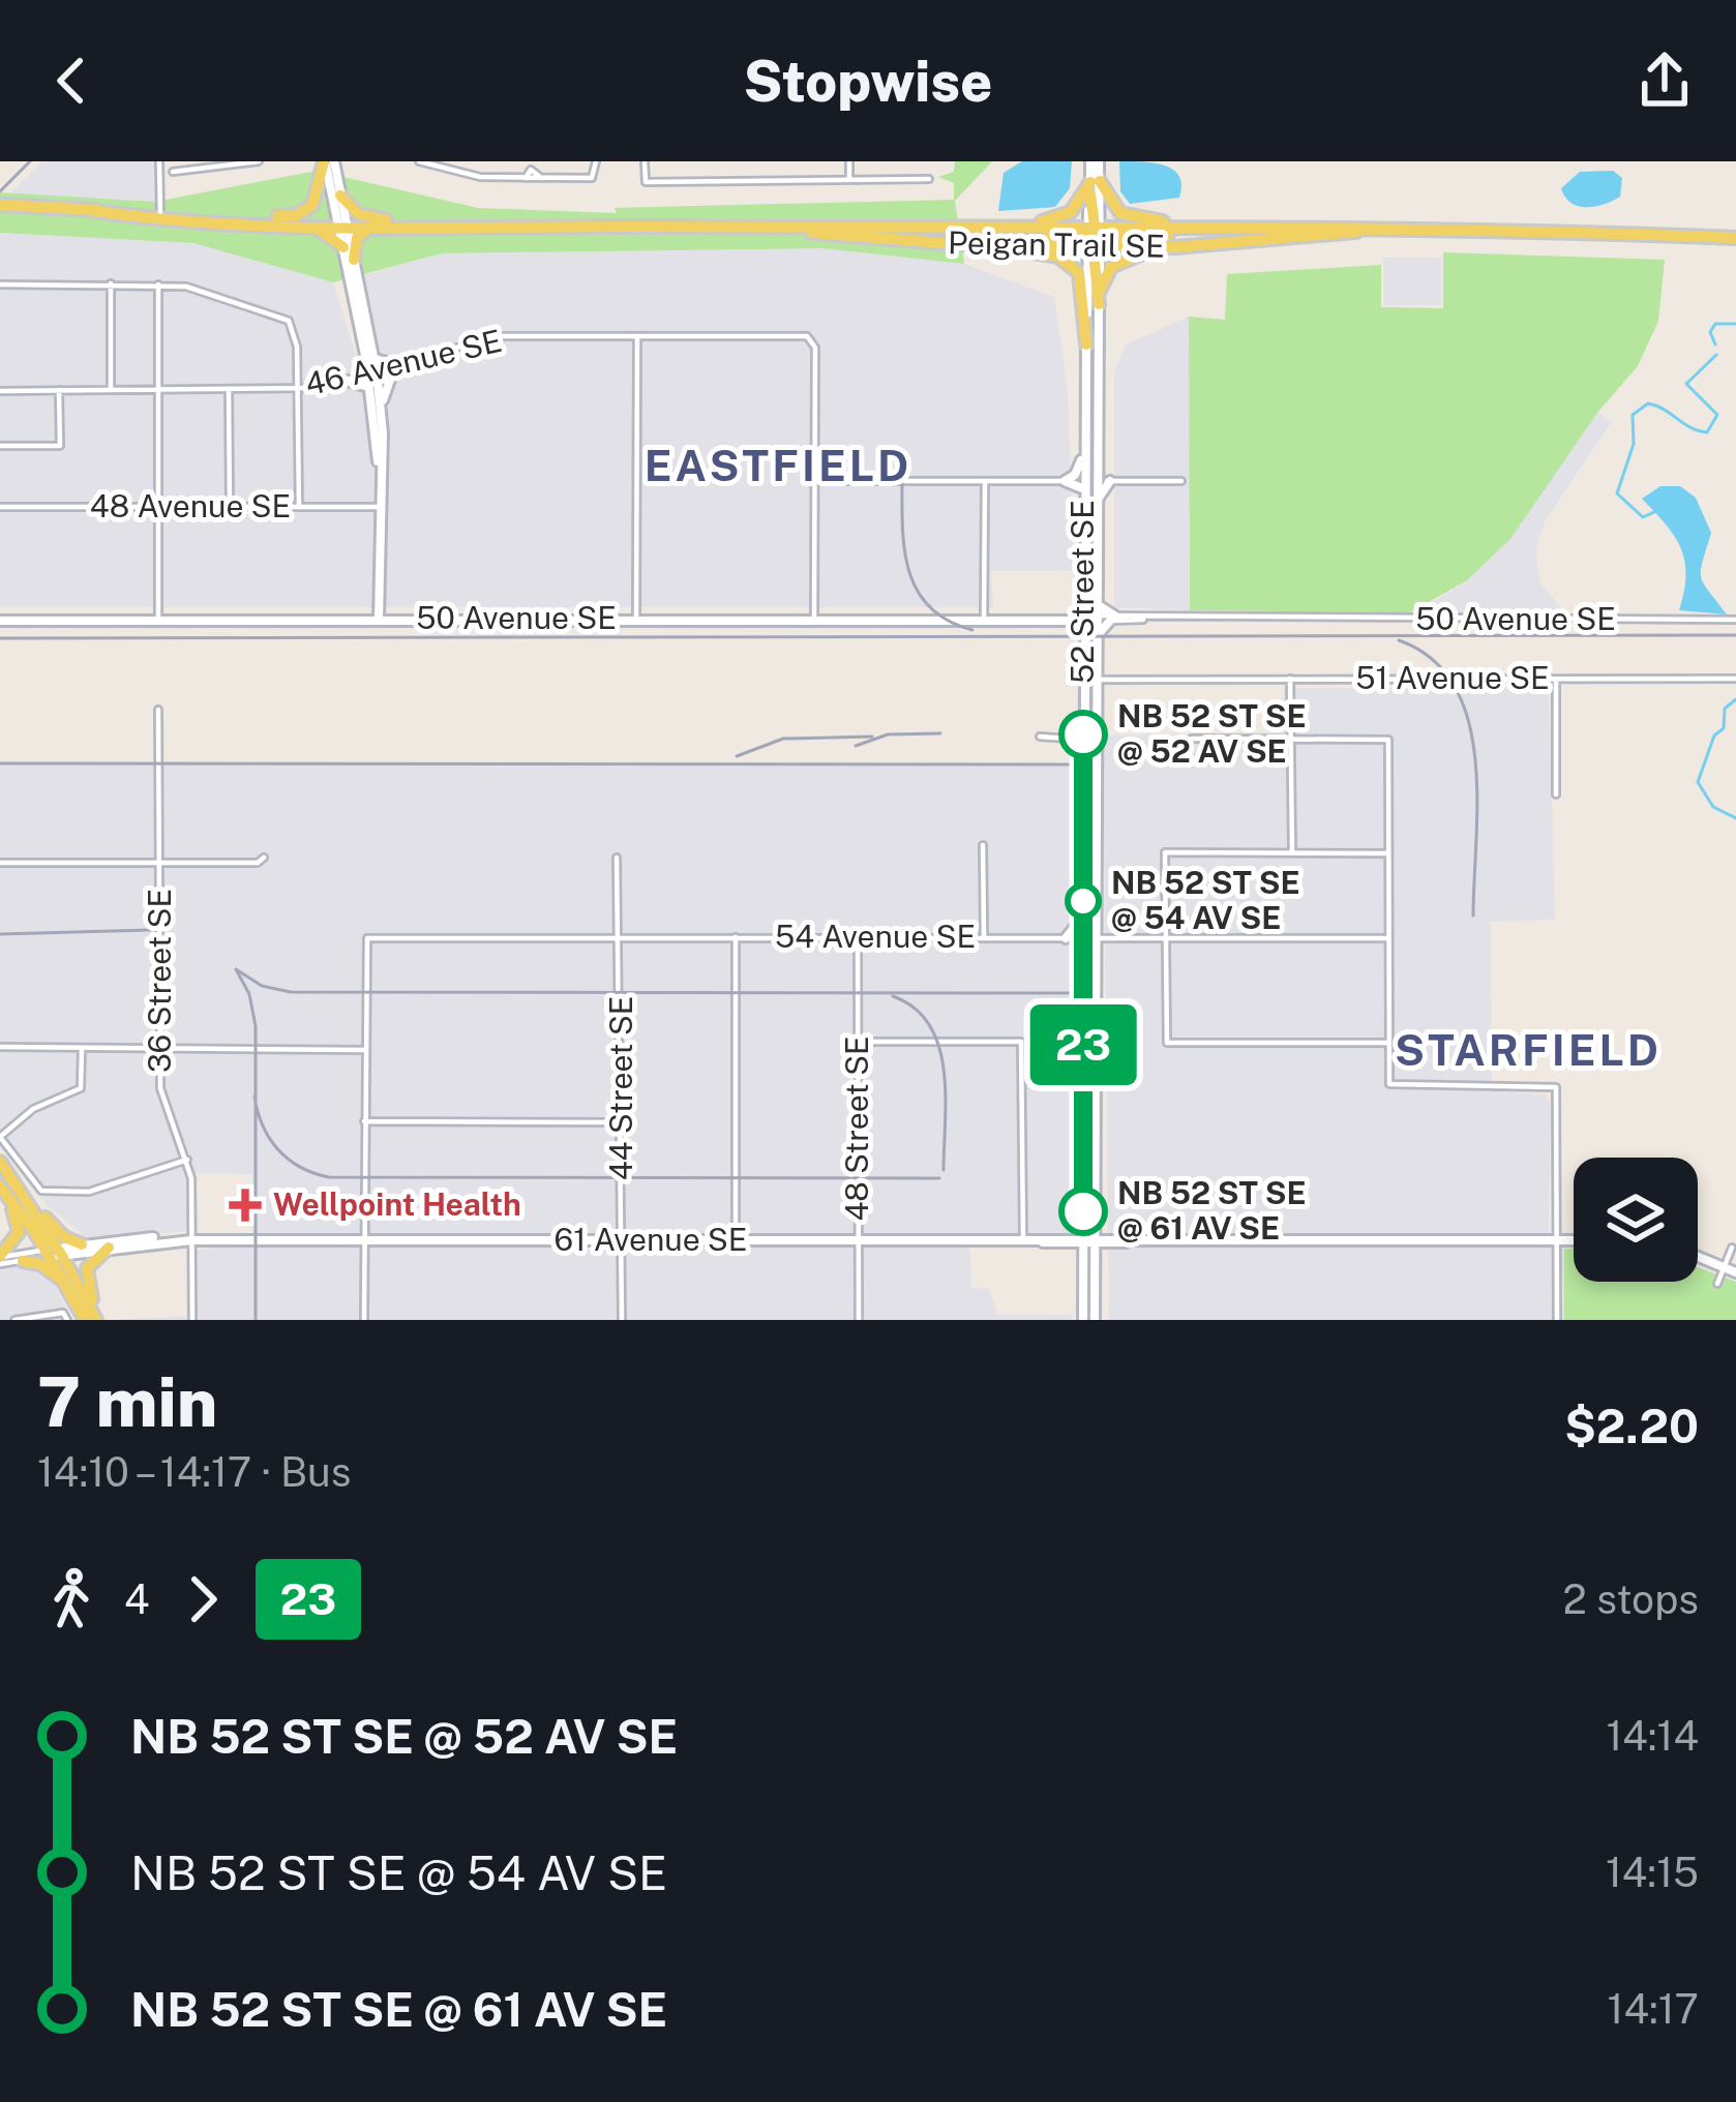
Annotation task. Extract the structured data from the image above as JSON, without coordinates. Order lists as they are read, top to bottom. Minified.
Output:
{"streets":{"main road":["Peigan Trail SE"],"street":["46 Avenue SE","48 Avenue SE","52 Street SE","50 Avenue SE","51 Avenue SE","54 Avenue SE","36 Street SE","44 Street SE","48 Street SE","61 Avenue SE"]},"crossings":[["Peigan Trail SE","52 Street SE"],["52 Street SE","50 Avenue SE"],["52 Street SE","51 Avenue SE"],["52 Street SE","54 Avenue SE"],["52 Street SE","61 Avenue SE"],["54 Avenue SE","44 Street SE"],["54 Avenue SE","48 Street SE"],["36 Street SE","61 Avenue SE"],["44 Street SE","61 Avenue SE"],["48 Street SE","61 Avenue SE"]],"districts":["EASTFIELD","STARFIELD"],"places":{"other":["NB 52 ST SE @ 52 AV SE","NB 52 ST SE @ 54 AV SE","NB 52 ST SE @ 61 AV SE"],"health":["Wellpoint Health"]},"lines":["bus line 23"],"page":{"header":"Stopwise","on_map":"23","heading":["7 min","14:10 – 14:17 · Bus","$2.20"],"legs":["4","23","2 stops"],"list":[{"name":"NB 52 ST SE @ 52 AV SE","value":"14:14"},{"name":"NB 52 ST SE @ 54 AV SE","value":"14:15"},{"name":"NB 52 ST SE @ 61 AV SE","value":"14:17"}]}}
